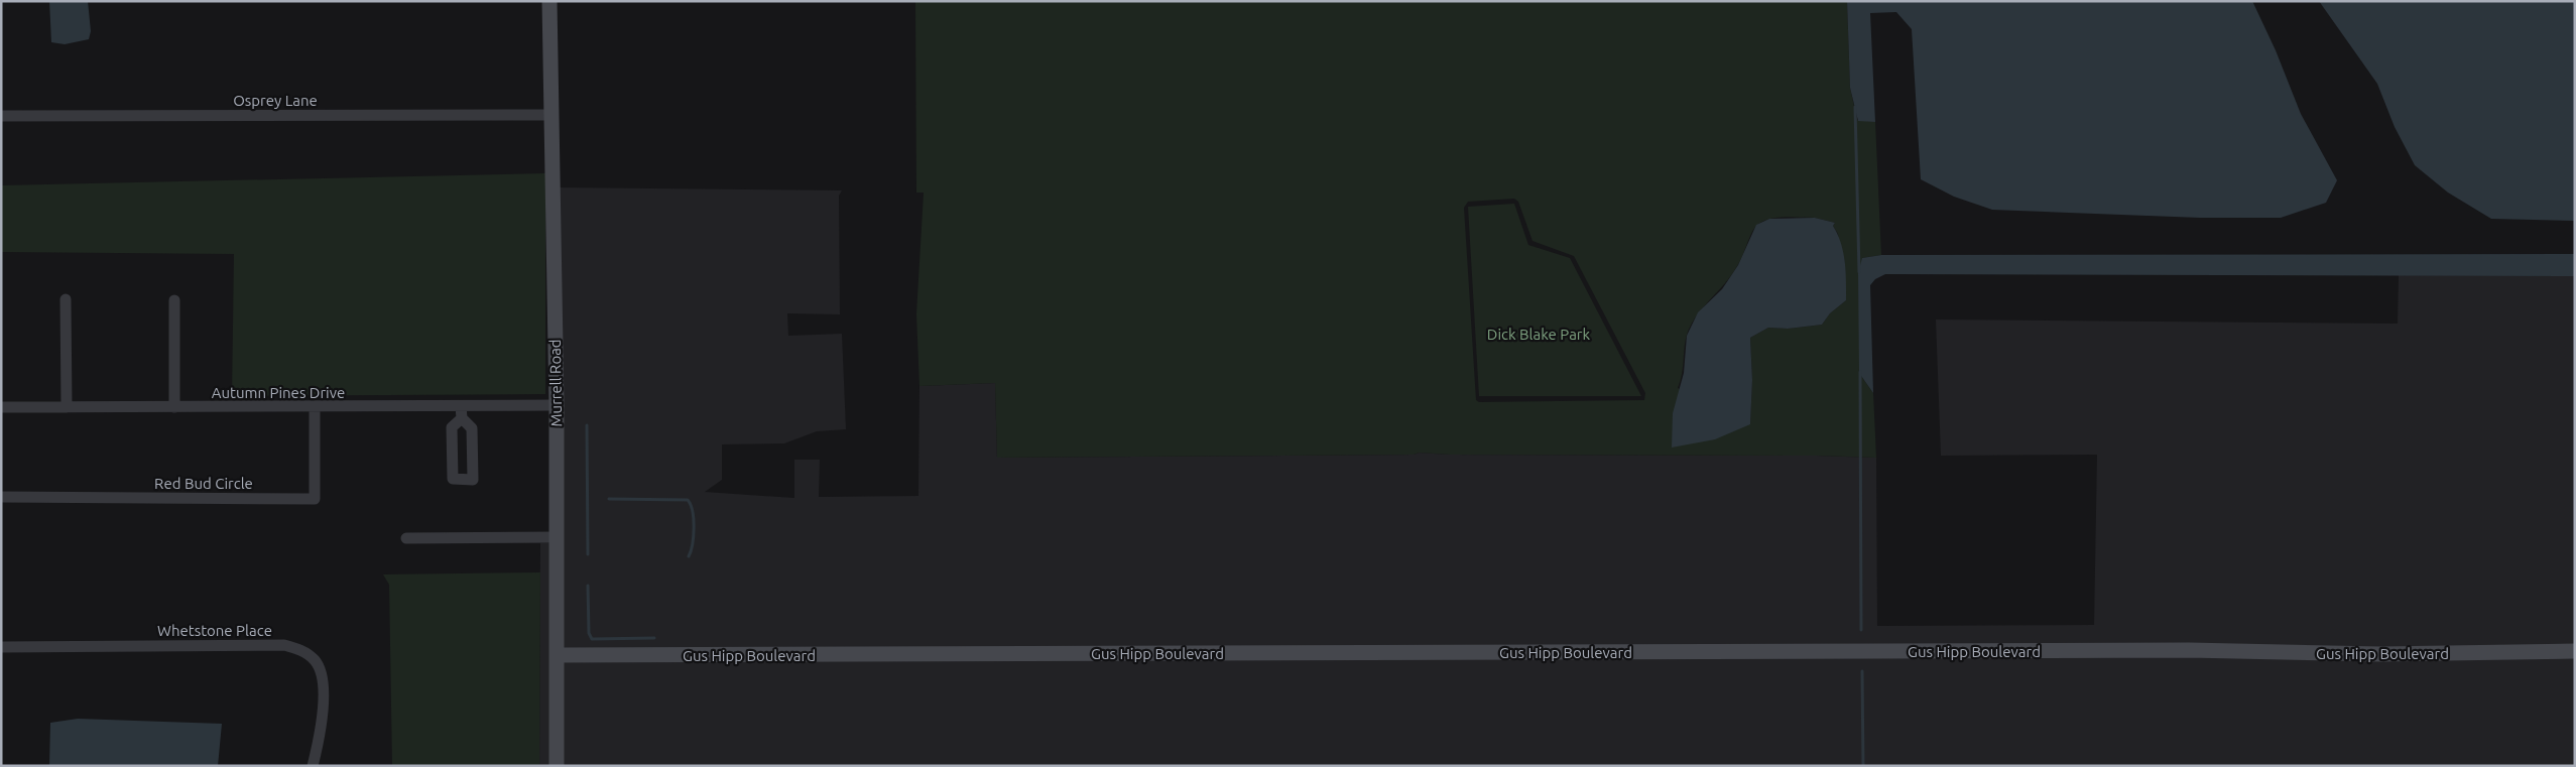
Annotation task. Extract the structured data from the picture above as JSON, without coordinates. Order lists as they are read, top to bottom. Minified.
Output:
{"streets":{"street":["Osprey Lane","Murrell Road","Autumn Pines Drive","Red Bud Circle","Whetstone Place","Gus Hipp Boulevard"]},"crossings":[["Osprey Lane","Murrell Road"],["Murrell Road","Autumn Pines Drive"],["Murrell Road","Gus Hipp Boulevard"],["Autumn Pines Drive","Red Bud Circle"]],"parks":["Dick Blake Park"]}
